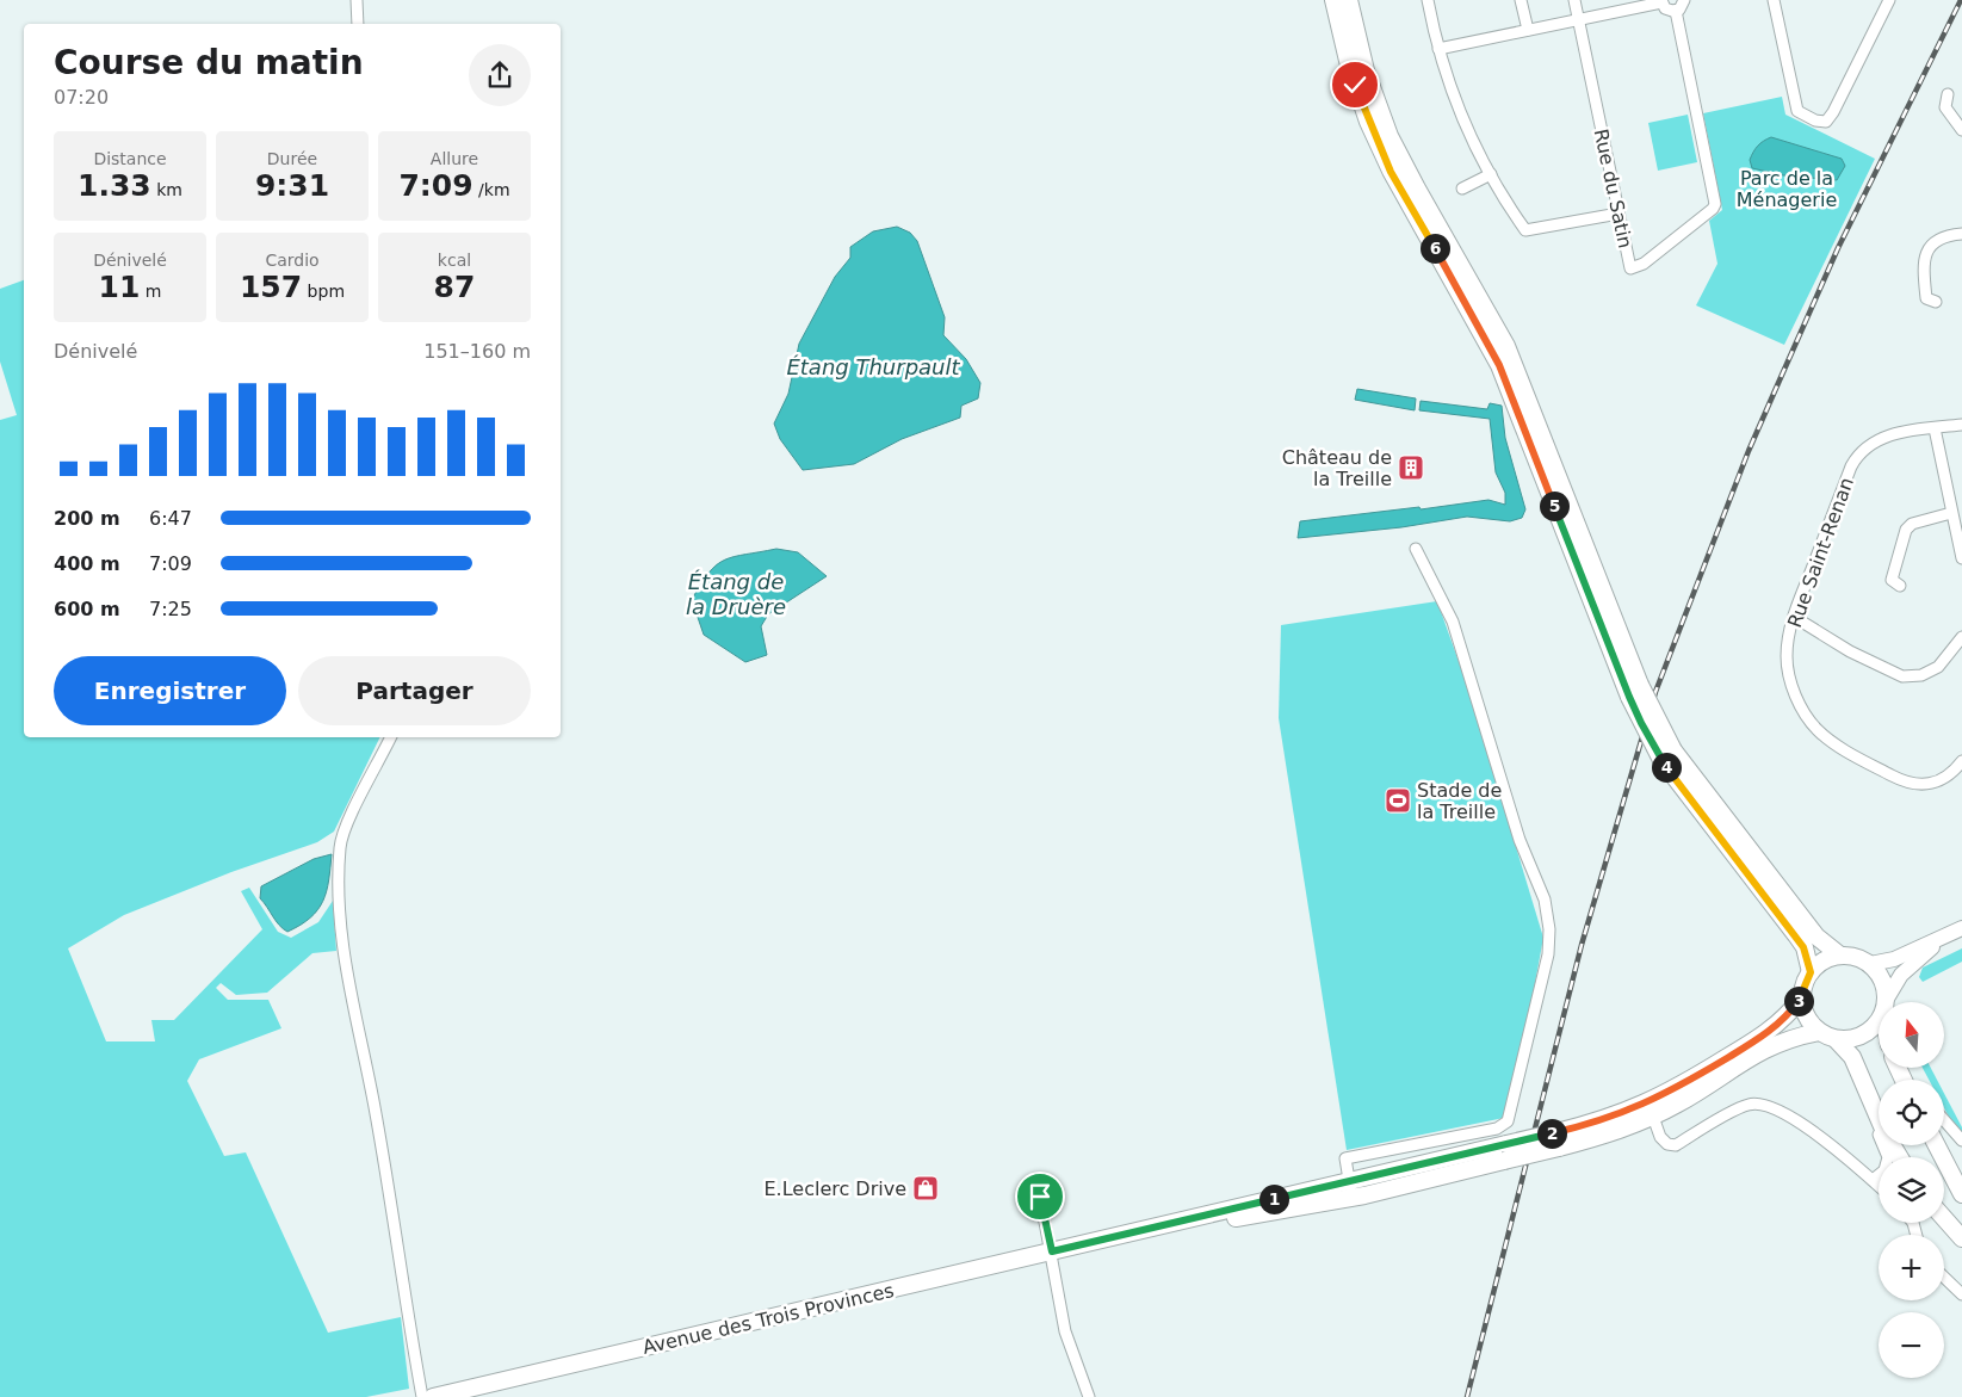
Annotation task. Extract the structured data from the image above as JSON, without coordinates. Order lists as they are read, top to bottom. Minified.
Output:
{"streets":{"main road":["Avenue des Trois Provinces"],"street":["Rue du Satin","Rue Saint-Renan"]},"water":["Étang Thurpault","Étang de la Druère"],"parks":["Parc de la Ménagerie"],"places":{"building":["Château de la Treille"],"sports":["Stade de la Treille"],"shop":["E.Leclerc Drive"]},"north":"top","page":{"heading":["Course du matin","07:20"],"stats":[["Distance","1.33 km"],["Durée","9:31"],["Allure","7:09 /km"],["Dénivelé","11 m"],["Cardio","157 bpm"],["kcal","87"]],"pins":["6","5","4","3","2","1"],"chart":["Dénivelé","151–160 m"],"list":[{"name":"200 m","note":"6:47"},{"name":"400 m","note":"7:09"},{"name":"600 m","note":"7:25"}],"buttons":["Enregistrer","Partager"],"map_buttons":["+","−"]}}
